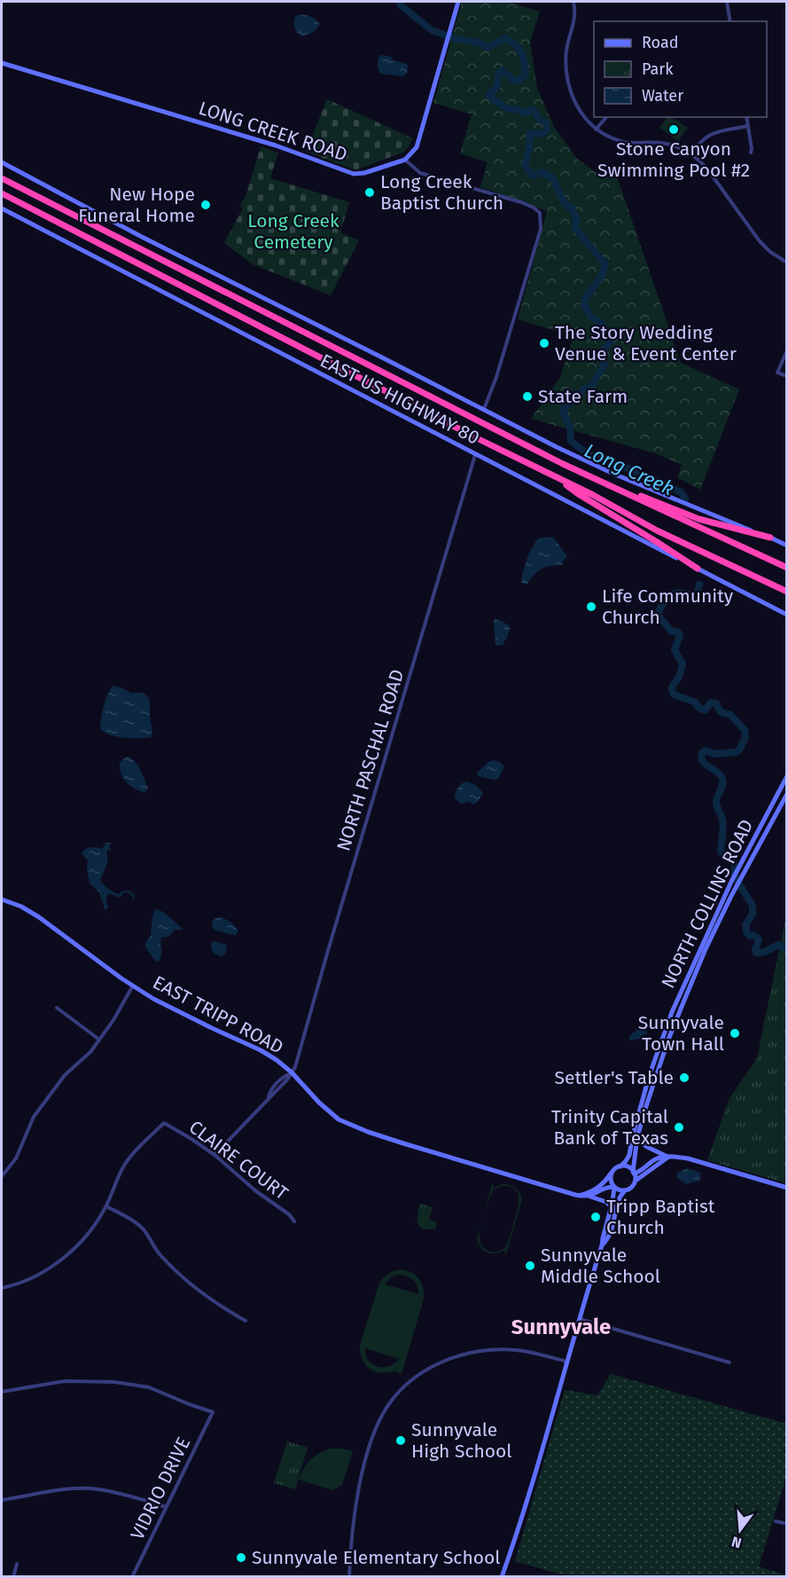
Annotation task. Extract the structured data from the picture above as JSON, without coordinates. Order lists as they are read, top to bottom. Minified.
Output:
{"streets":{"street":["LONG CREEK ROAD","EAST US HIGHWAY 80","NORTH PASCHAL ROAD","NORTH COLLINS ROAD","EAST TRIPP ROAD","CLAIRE COURT","VIDRIO DRIVE"]},"crossings":[["EAST US HIGHWAY 80","NORTH PASCHAL ROAD"],["NORTH PASCHAL ROAD","EAST TRIPP ROAD"],["NORTH COLLINS ROAD","EAST TRIPP ROAD"]],"districts":["Sunnyvale"],"water":["Long Creek"],"parks":["Long Creek Cemetery"],"places":["Stone Canyon Swimming Pool #2","Long Creek Baptist Church","New Hope Funeral Home","The Story Wedding Venue & Event Center","State Farm","Life Community Church","Sunnyvale Town Hall","Settler's Table","Trinity Capital Bank of Texas","Tripp Baptist Church","Sunnyvale Middle School","Sunnyvale High School","Sunnyvale Elementary School"],"legend":["Road","Park","Water"],"north":"bottom"}
